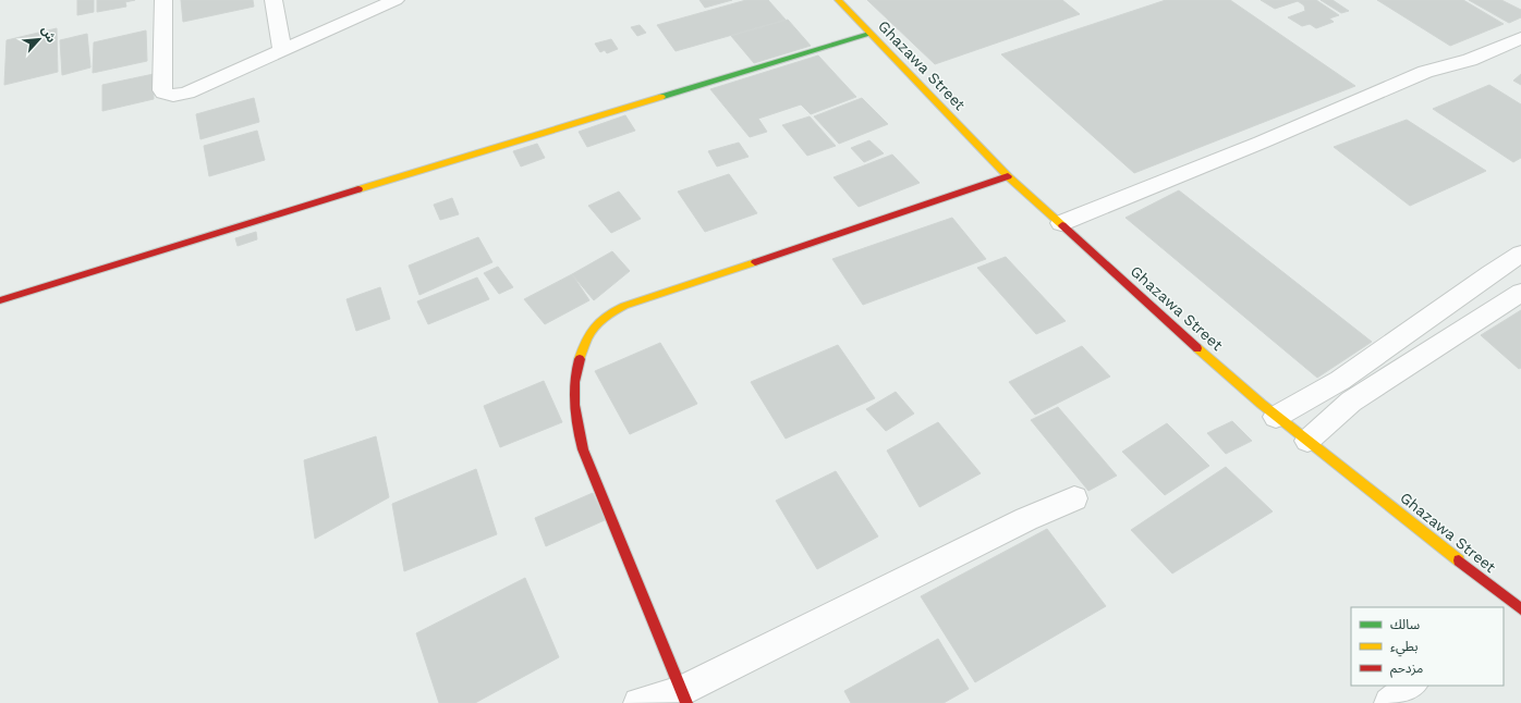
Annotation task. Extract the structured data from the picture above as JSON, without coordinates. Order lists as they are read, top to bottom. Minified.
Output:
{"streets":{"street":["Ghazawa Street"]},"legend":["سالك","بطيء","مزدحم"],"north":"top right"}
